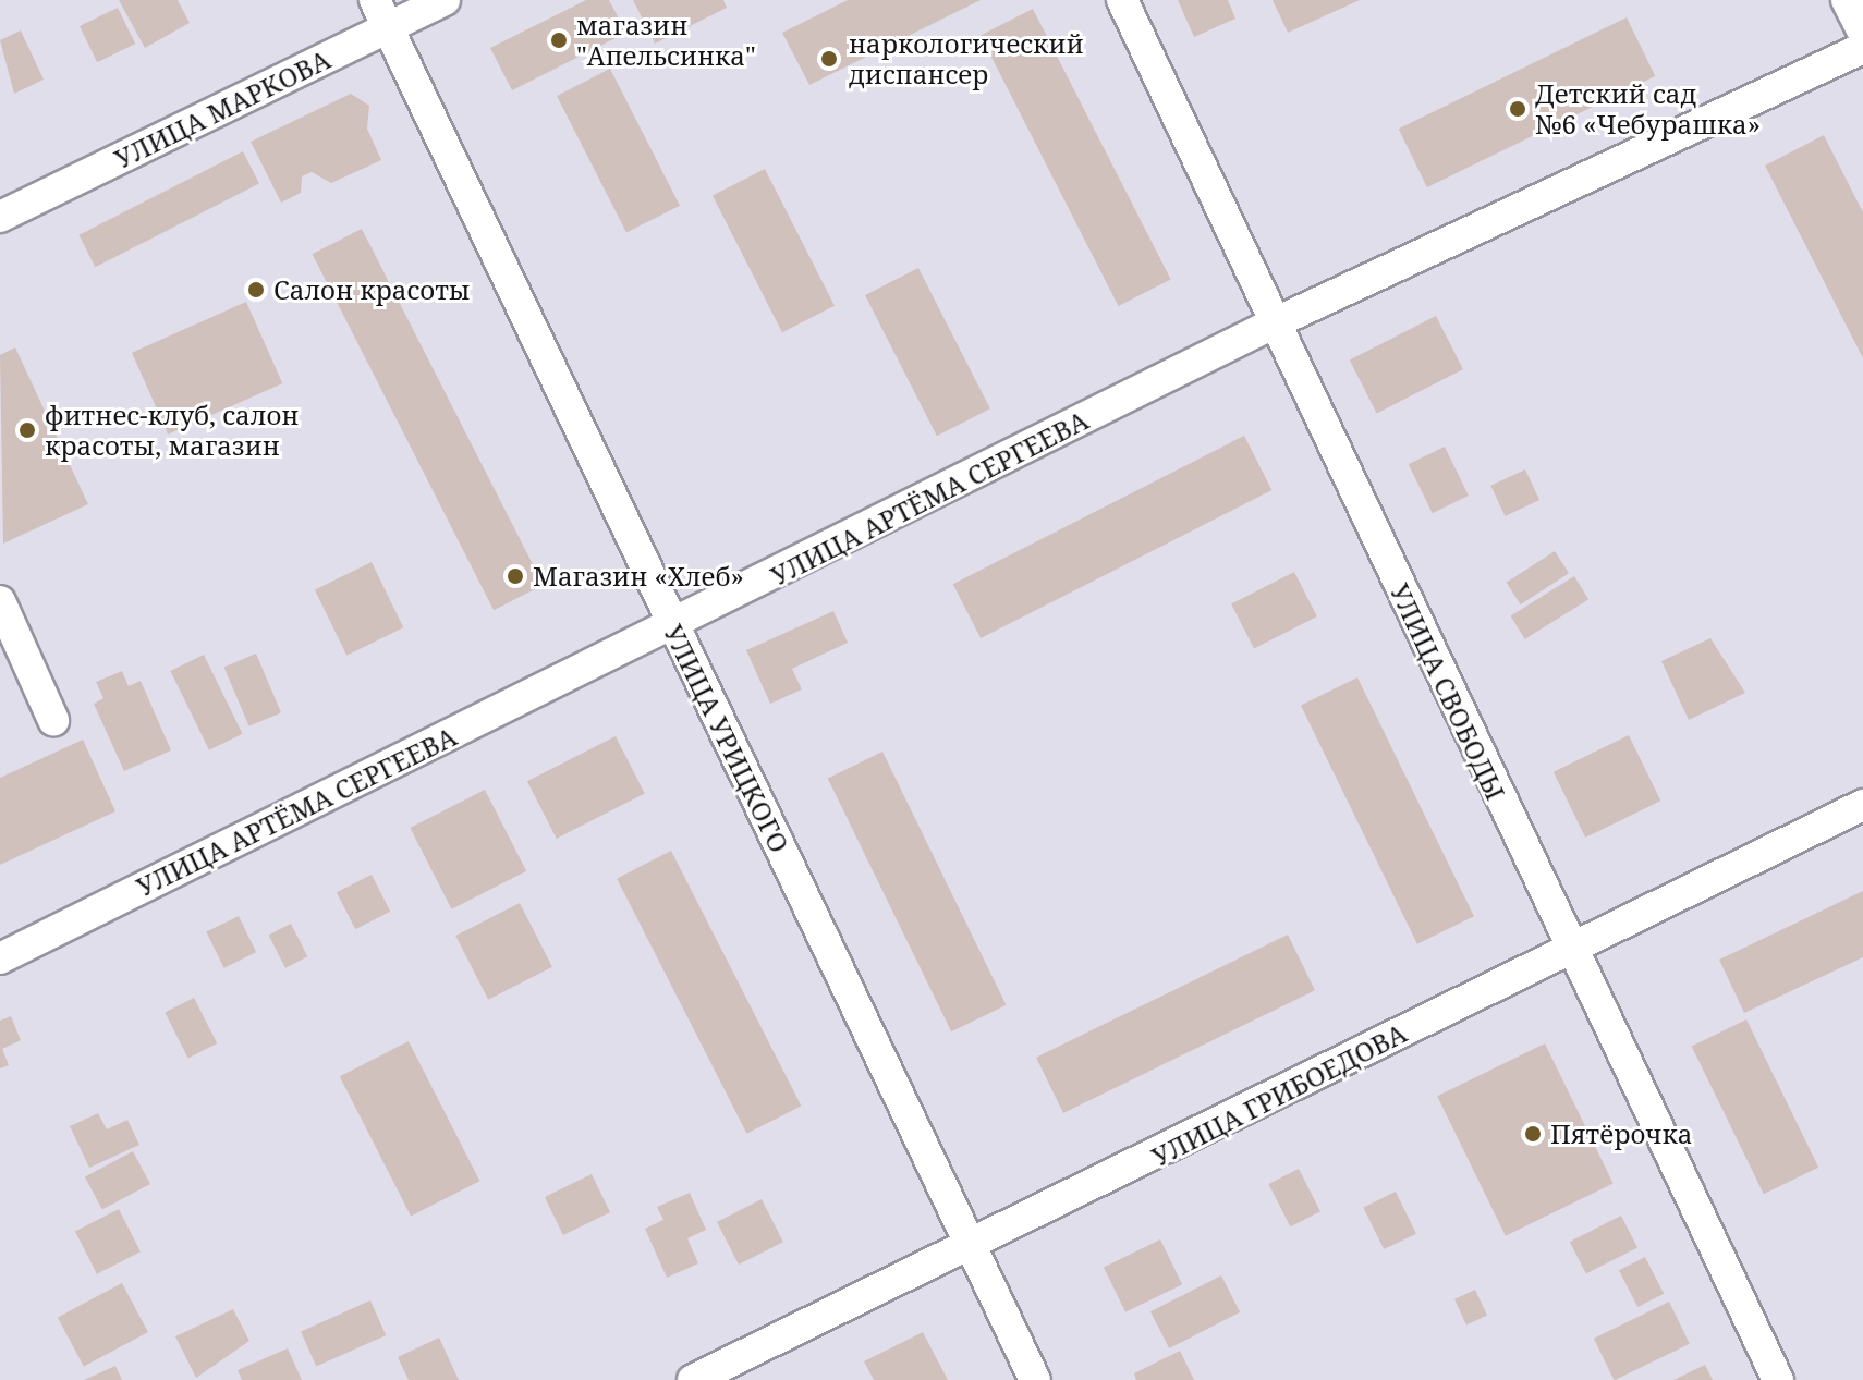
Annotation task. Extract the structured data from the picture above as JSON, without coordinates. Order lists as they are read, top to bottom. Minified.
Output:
{"streets":{"street":["УЛИЦА МАРКОВА","УЛИЦА АРТЁМА СЕРГЕЕВА","УЛИЦА СВОБОДЫ","УЛИЦА УРИЦКОГО","УЛИЦА ГРИБОЕДОВА"]},"crossings":[["УЛИЦА МАРКОВА","УЛИЦА УРИЦКОГО"],["УЛИЦА АРТЁМА СЕРГЕЕВА","УЛИЦА СВОБОДЫ"],["УЛИЦА АРТЁМА СЕРГЕЕВА","УЛИЦА УРИЦКОГО"],["УЛИЦА СВОБОДЫ","УЛИЦА ГРИБОЕДОВА"],["УЛИЦА УРИЦКОГО","УЛИЦА ГРИБОЕДОВА"]],"places":["магазин \"Апельсинка\"","наркологический диспансер","Детский сад №6 «Чебурашка»","Салон красоты","фитнес-клуб, салон красоты, магазин","Магазин «Хлеб»","Пятёрочка"]}
